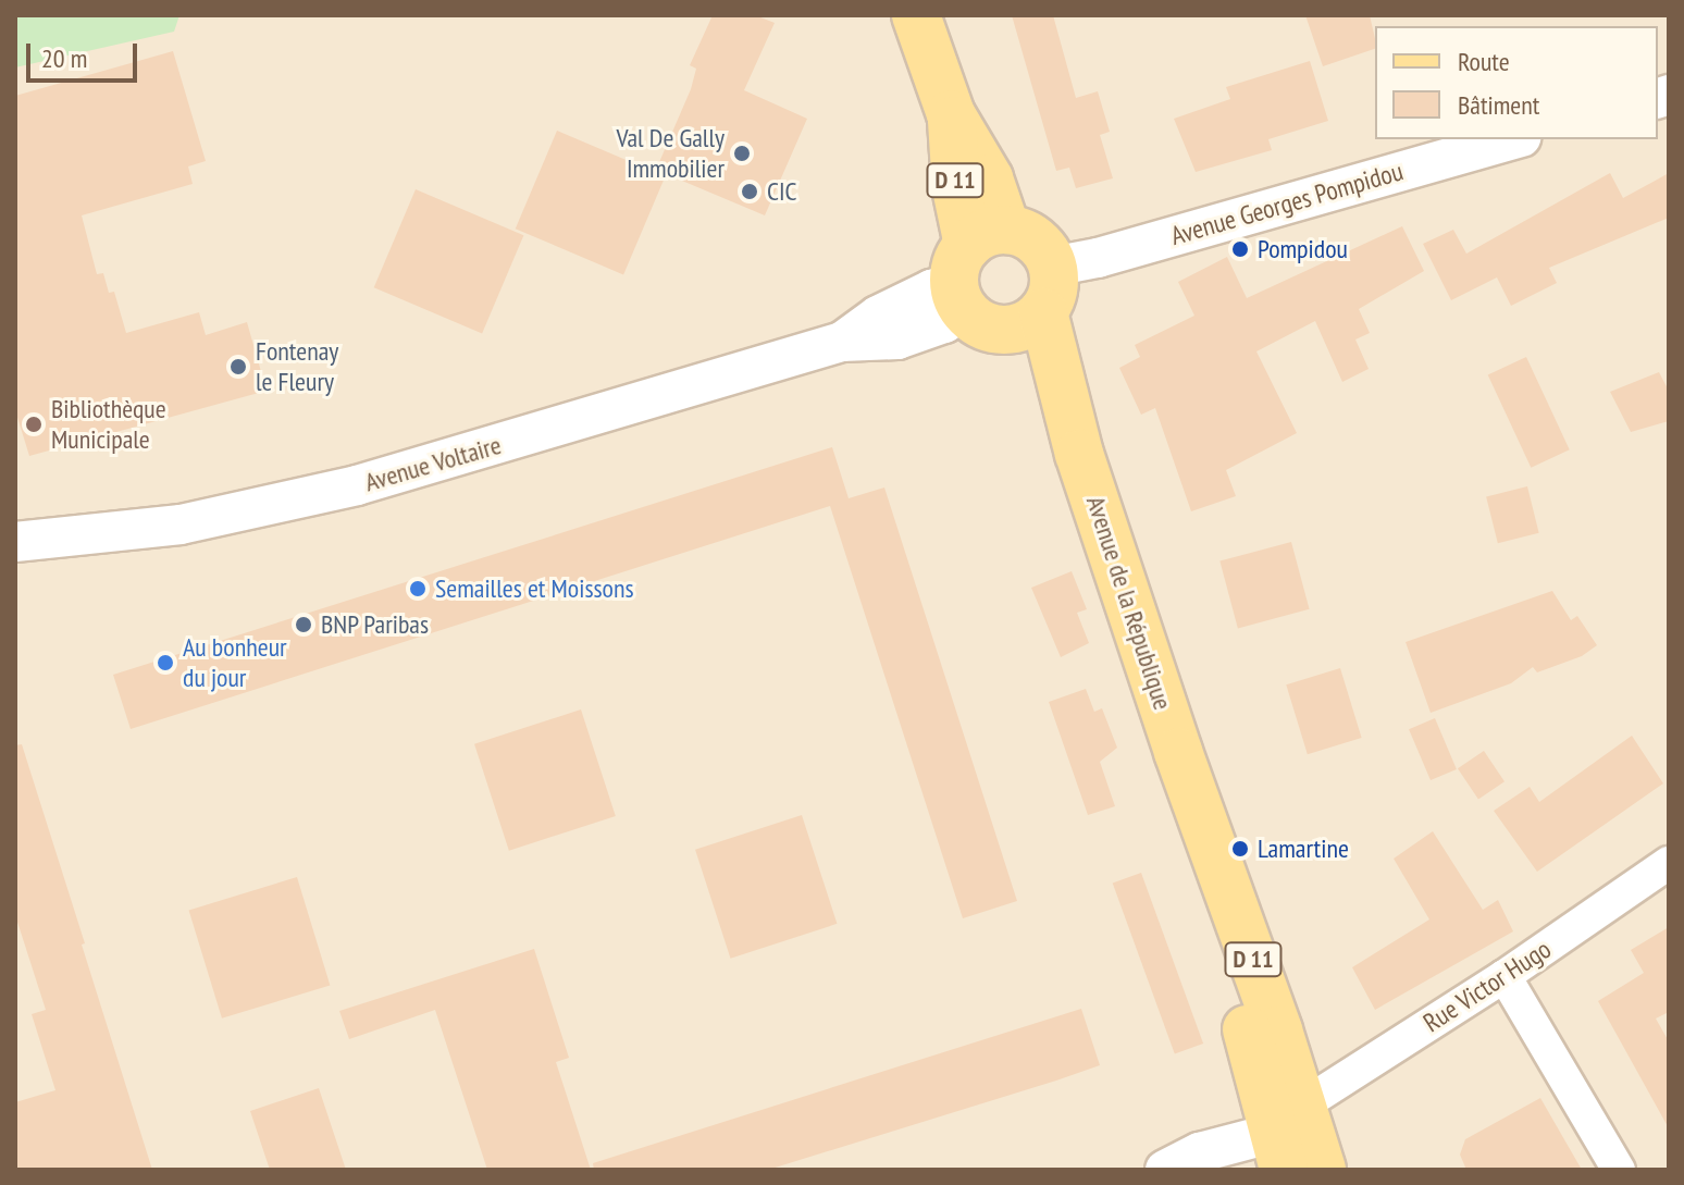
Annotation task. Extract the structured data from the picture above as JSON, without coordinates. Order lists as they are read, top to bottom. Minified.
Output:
{"streets":{"main road":["D 11","Avenue de la République"],"street":["Avenue Georges Pompidou","Avenue Voltaire","Rue Victor Hugo"]},"crossings":[["D 11","Avenue Voltaire"],["Avenue de la République","Rue Victor Hugo"]],"places":["Val De Gally Immobilier","CIC","Pompidou","Fontenay le Fleury","Bibliothèque Municipale","Semailles et Moissons","BNP Paribas","Au bonheur du jour","Lamartine"],"legend":["Route","Bâtiment"],"scale_bar":"20 m"}
